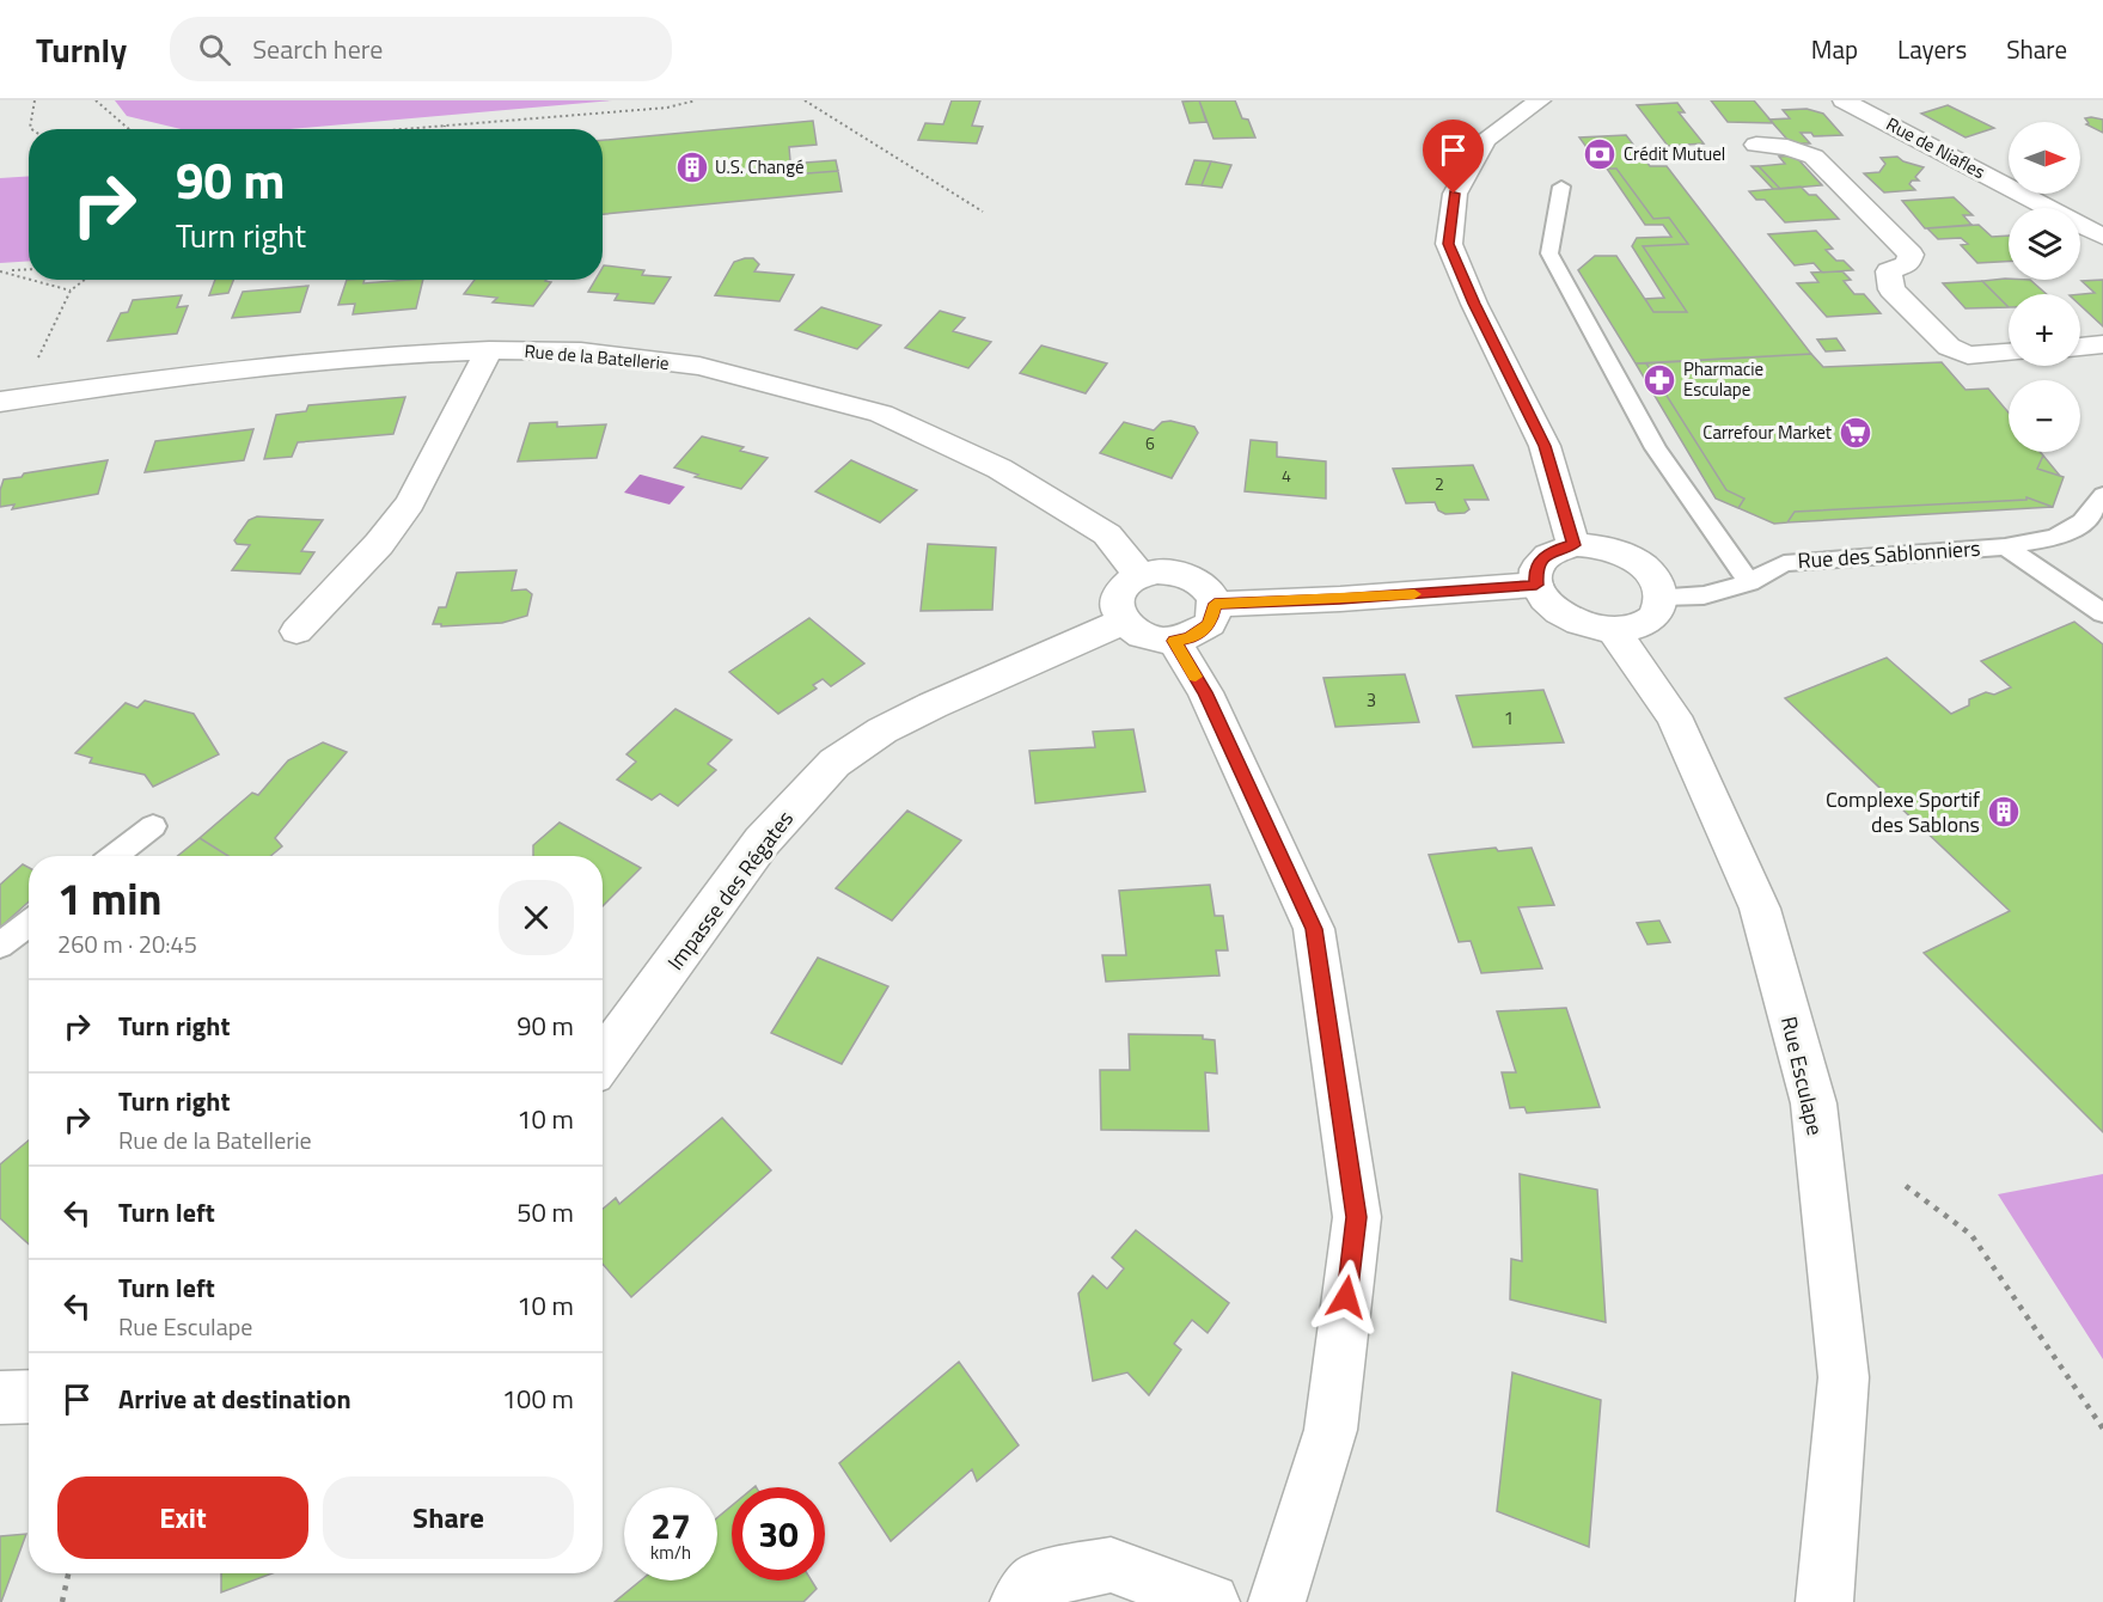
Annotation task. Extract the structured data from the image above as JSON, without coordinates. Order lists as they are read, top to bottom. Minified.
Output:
{"streets":{"street":["Rue de Niafles","Rue de la Batellerie","Impasse des Régates","Rue Esculape"],"lane":["Rue des Sablonniers"]},"crossings":[["Rue de la Batellerie","Impasse des Régates"],["Rue des Sablonniers","Rue Esculape"]],"places":{"bank":["Crédit Mutuel"],"building":["U.S. Changé","Complexe Sportif des Sablons"],"pharmacy":["Pharmacie Esculape"],"supermarket":["Carrefour Market"]},"house_numbers":["6","4","2","3","1"],"north":"right","page":{"header":"Turnly","search":"Search here","nav":["Map","Layers","Share"],"map_buttons":["+","−"],"turn":["90 m","Turn right"],"heading":["1 min","260 m · 20:45"],"list":[{"name":"Turn right","value":"90 m"},{"name":"Turn right","note":"Rue de la Batellerie","value":"10 m"},{"name":"Turn left","value":"50 m"},{"name":"Turn left","note":"Rue Esculape","value":"10 m"},{"name":"Arrive at destination","value":"100 m"}],"buttons":["Exit","Share"],"speed":"27 km/h","limit":"30"}}
